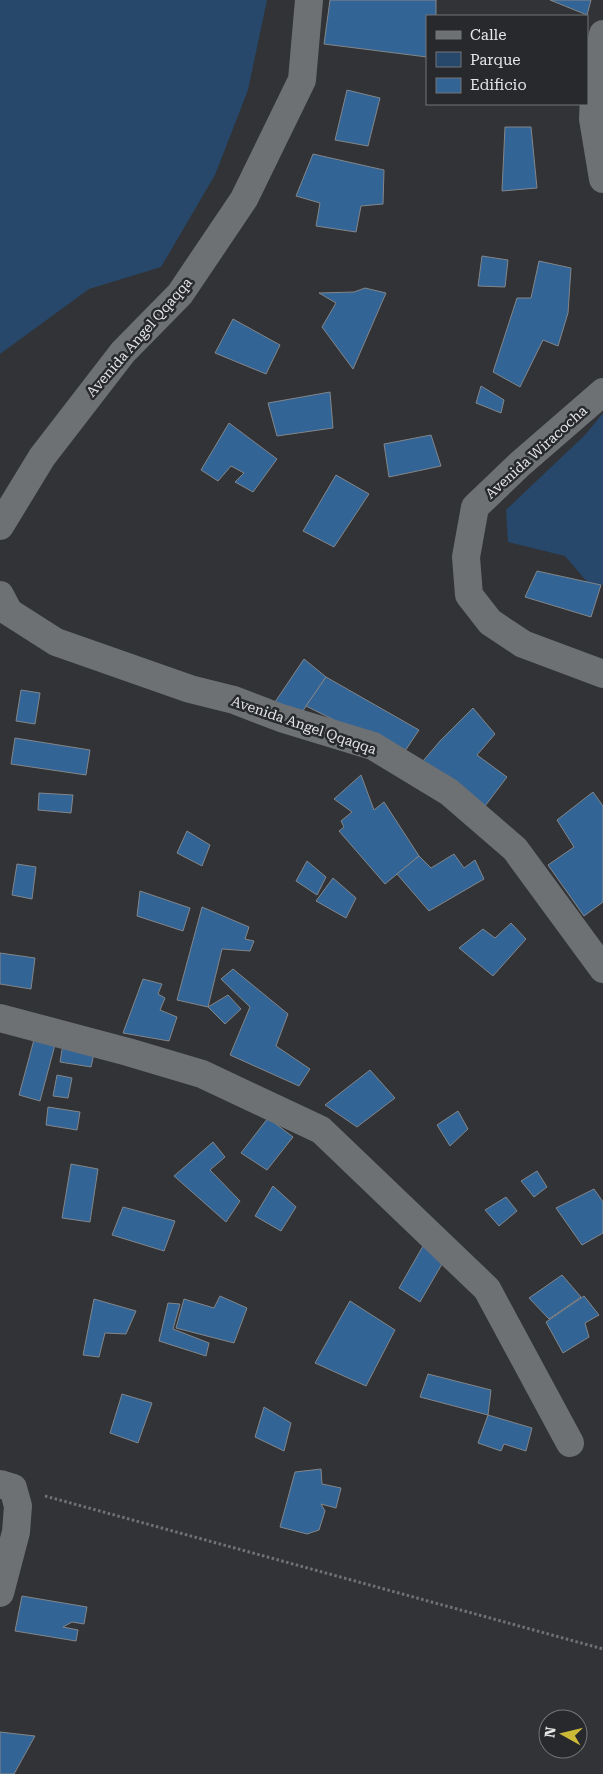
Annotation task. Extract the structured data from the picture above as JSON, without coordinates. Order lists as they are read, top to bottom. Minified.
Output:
{"streets":{"street":["Avenida Angel Qqaqqa","Avenida Wiracocha"]},"legend":["Calle","Parque","Edificio"],"north":"left"}
